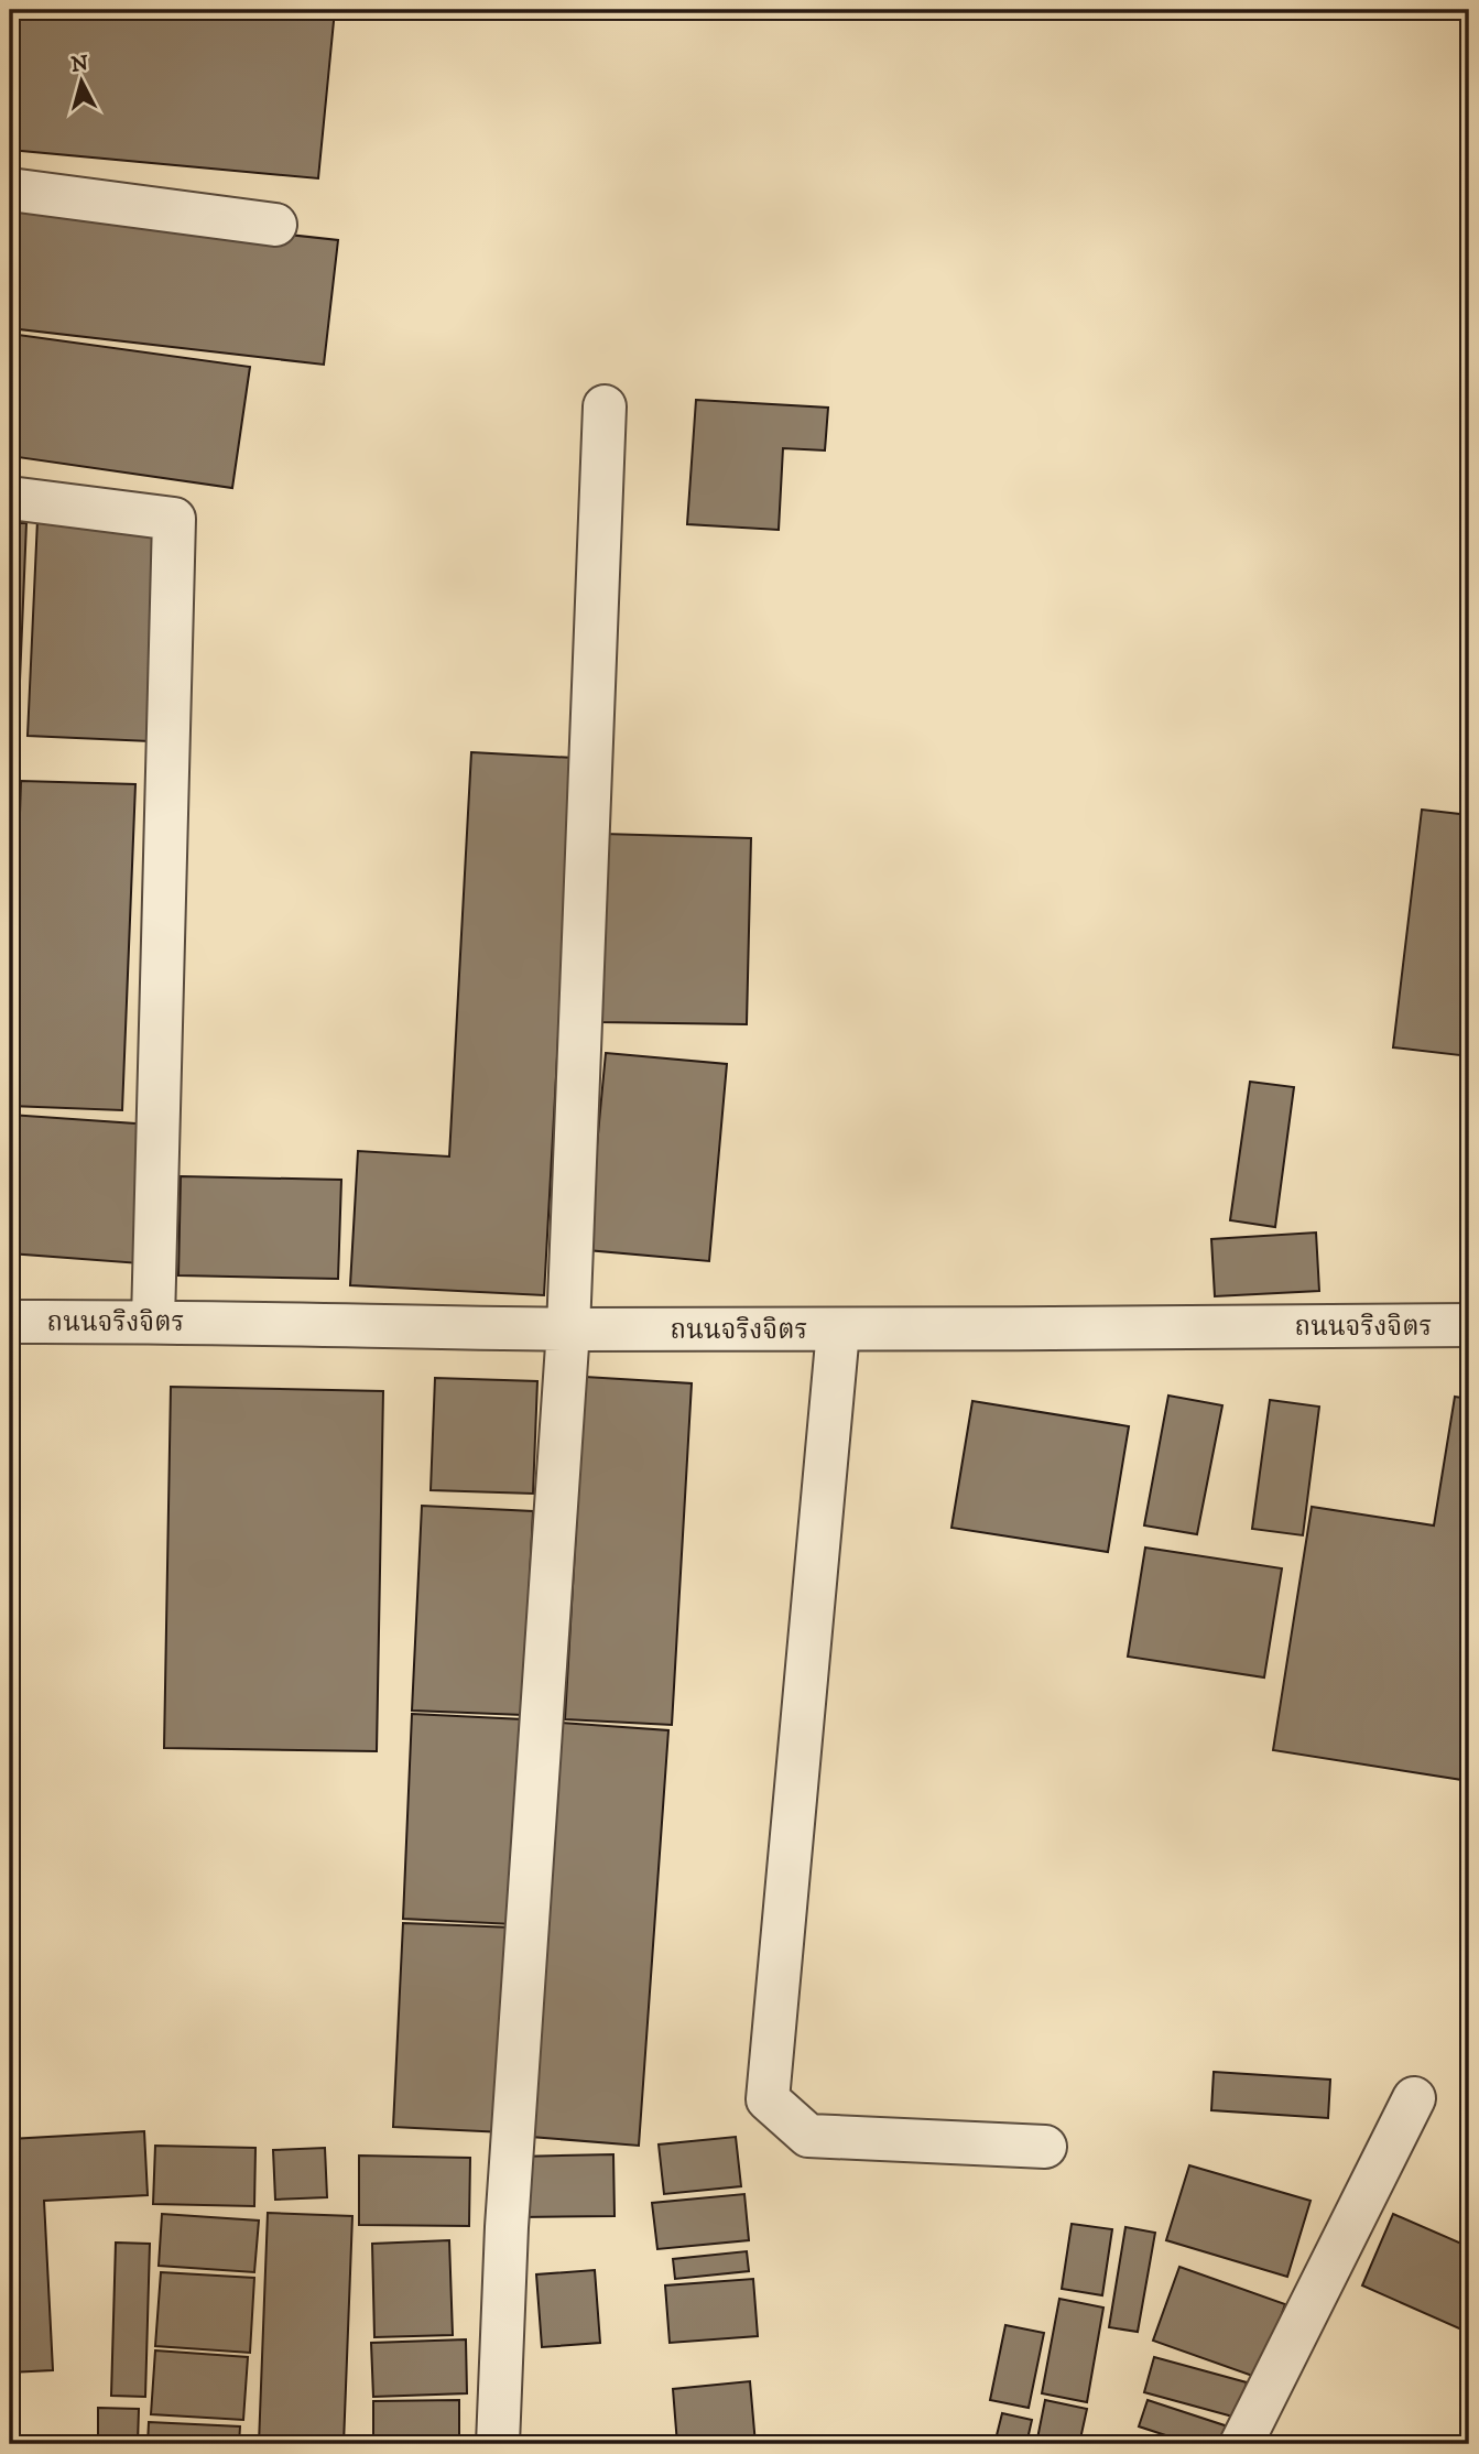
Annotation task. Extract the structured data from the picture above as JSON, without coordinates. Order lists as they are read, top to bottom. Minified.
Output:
{"streets":{"street":["ถนนจริงจิตร"]},"north":"top"}
